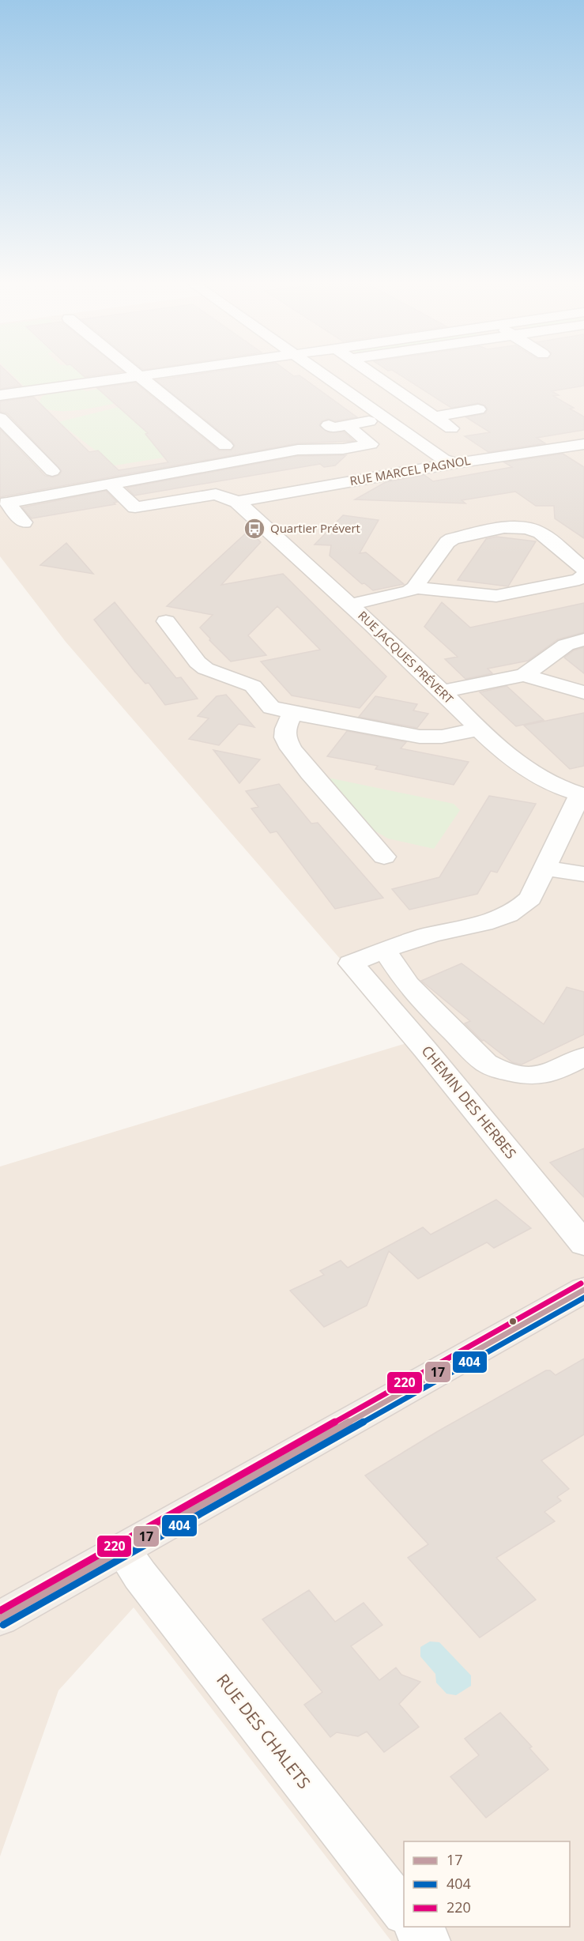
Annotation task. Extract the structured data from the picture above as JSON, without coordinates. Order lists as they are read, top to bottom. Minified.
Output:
{"streets":{"street":["RUE MARCEL PAGNOL","RUE JACQUES PRÉVERT","CHEMIN DES HERBES","RUE DES CHALETS"]},"crossings":[["RUE MARCEL PAGNOL","RUE JACQUES PRÉVERT"]],"places":{"bus stop":["Quartier Prévert"]},"lines":["transit line 220","transit line 17","transit line 404"],"legend":["17","404","220"]}
